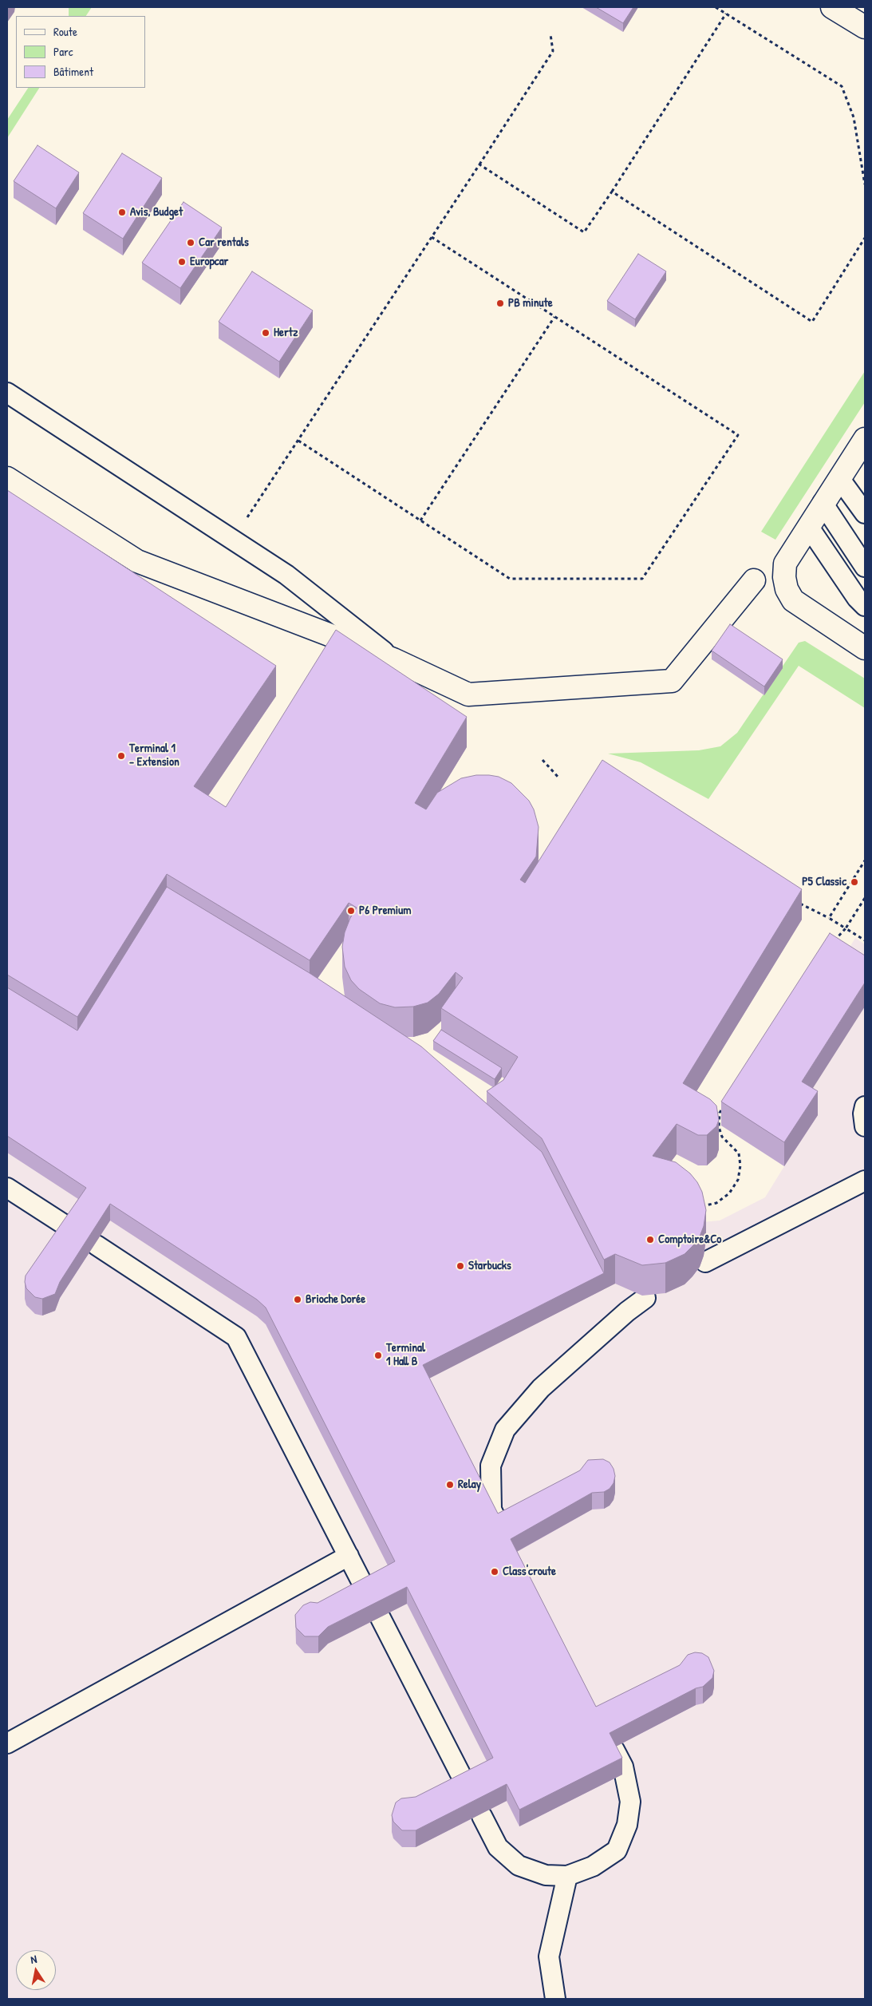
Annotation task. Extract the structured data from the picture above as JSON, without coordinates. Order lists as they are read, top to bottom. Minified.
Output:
{"places":["Avis, Budget","Car rentals","Europcar","PB minute","Hertz","Terminal 1 - Extension","P5 Classic","P6 Premium","Comptoire&Co","Starbucks","Brioche Dorée","Terminal 1 Hall B","Relay","Class'croute"],"legend":["Route","Parc","Bâtiment"],"north":"top"}
